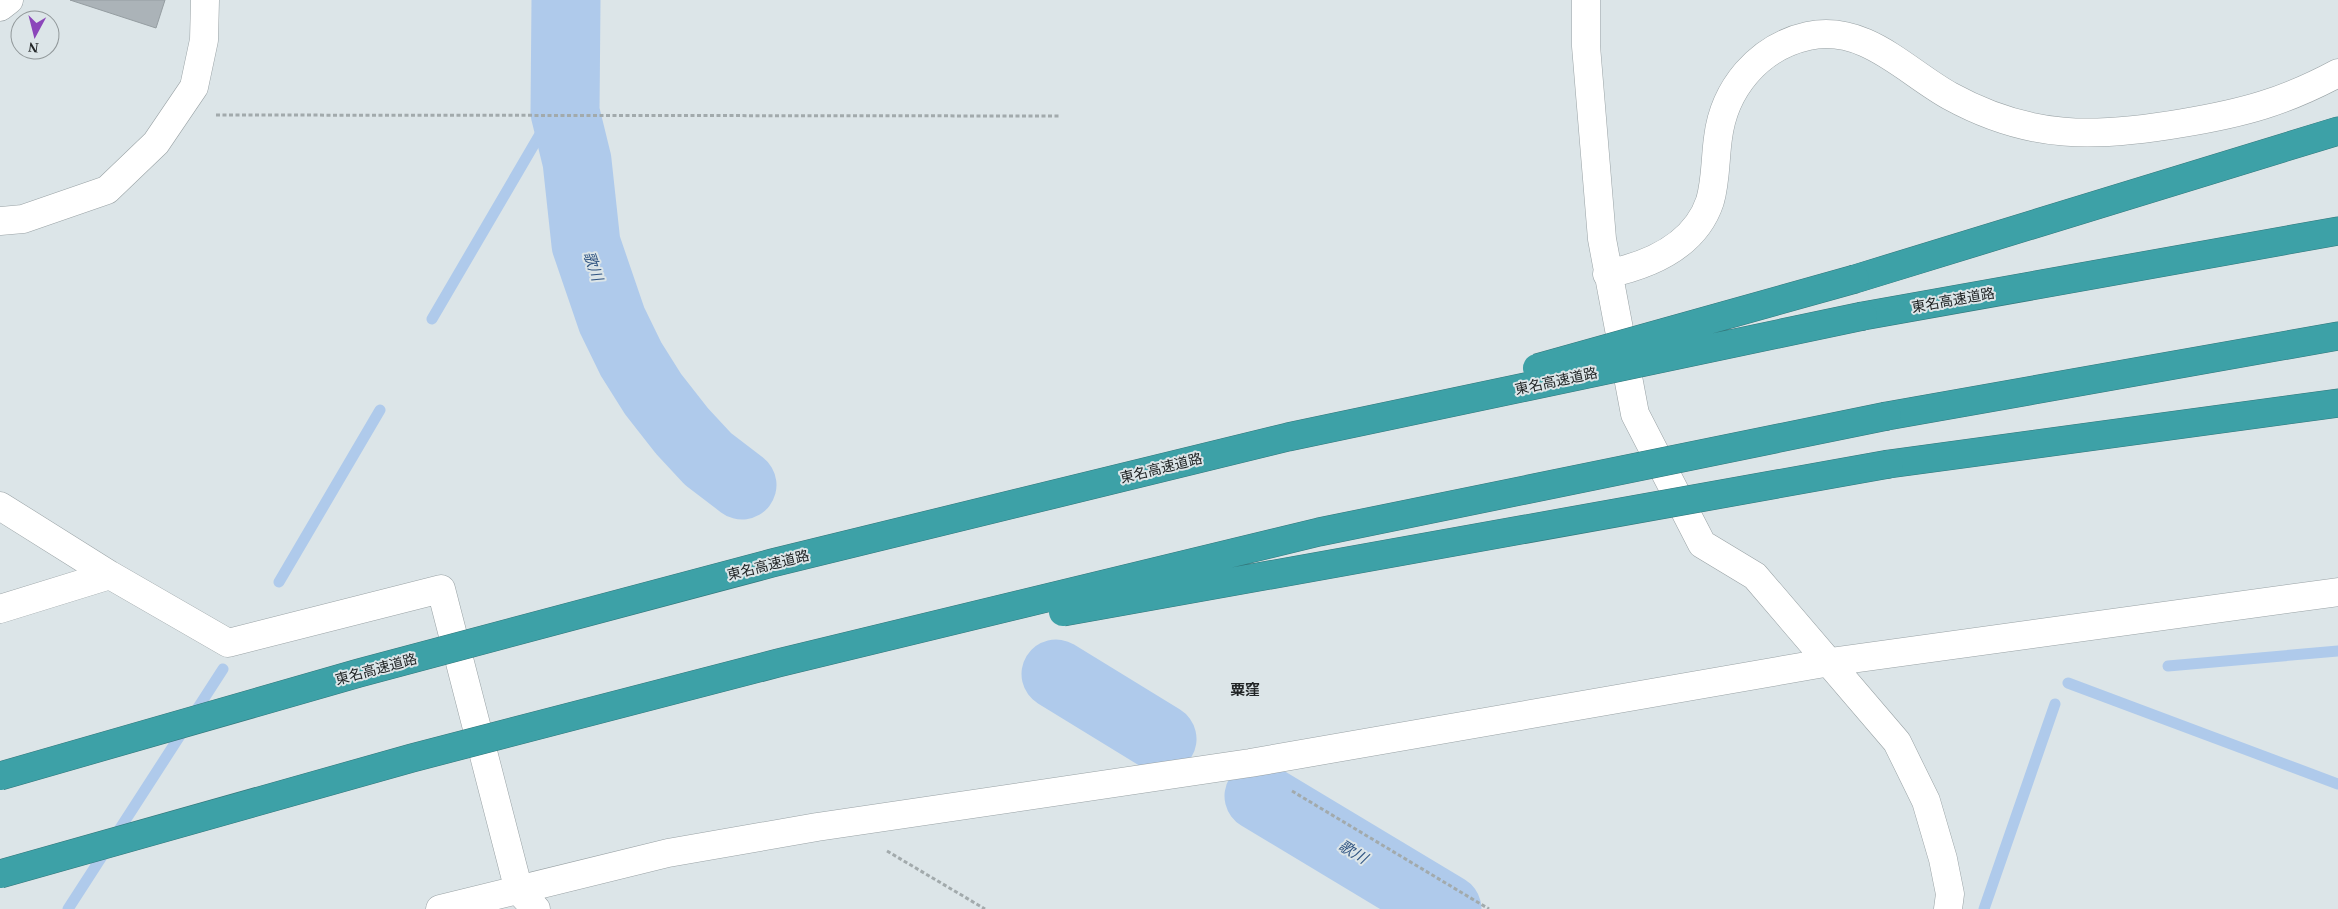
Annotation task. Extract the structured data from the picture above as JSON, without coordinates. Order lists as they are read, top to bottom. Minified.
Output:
{"streets":{"highway":["東名高速道路"]},"districts":["粟窪"],"water":["歌川"],"north":"bottom"}
